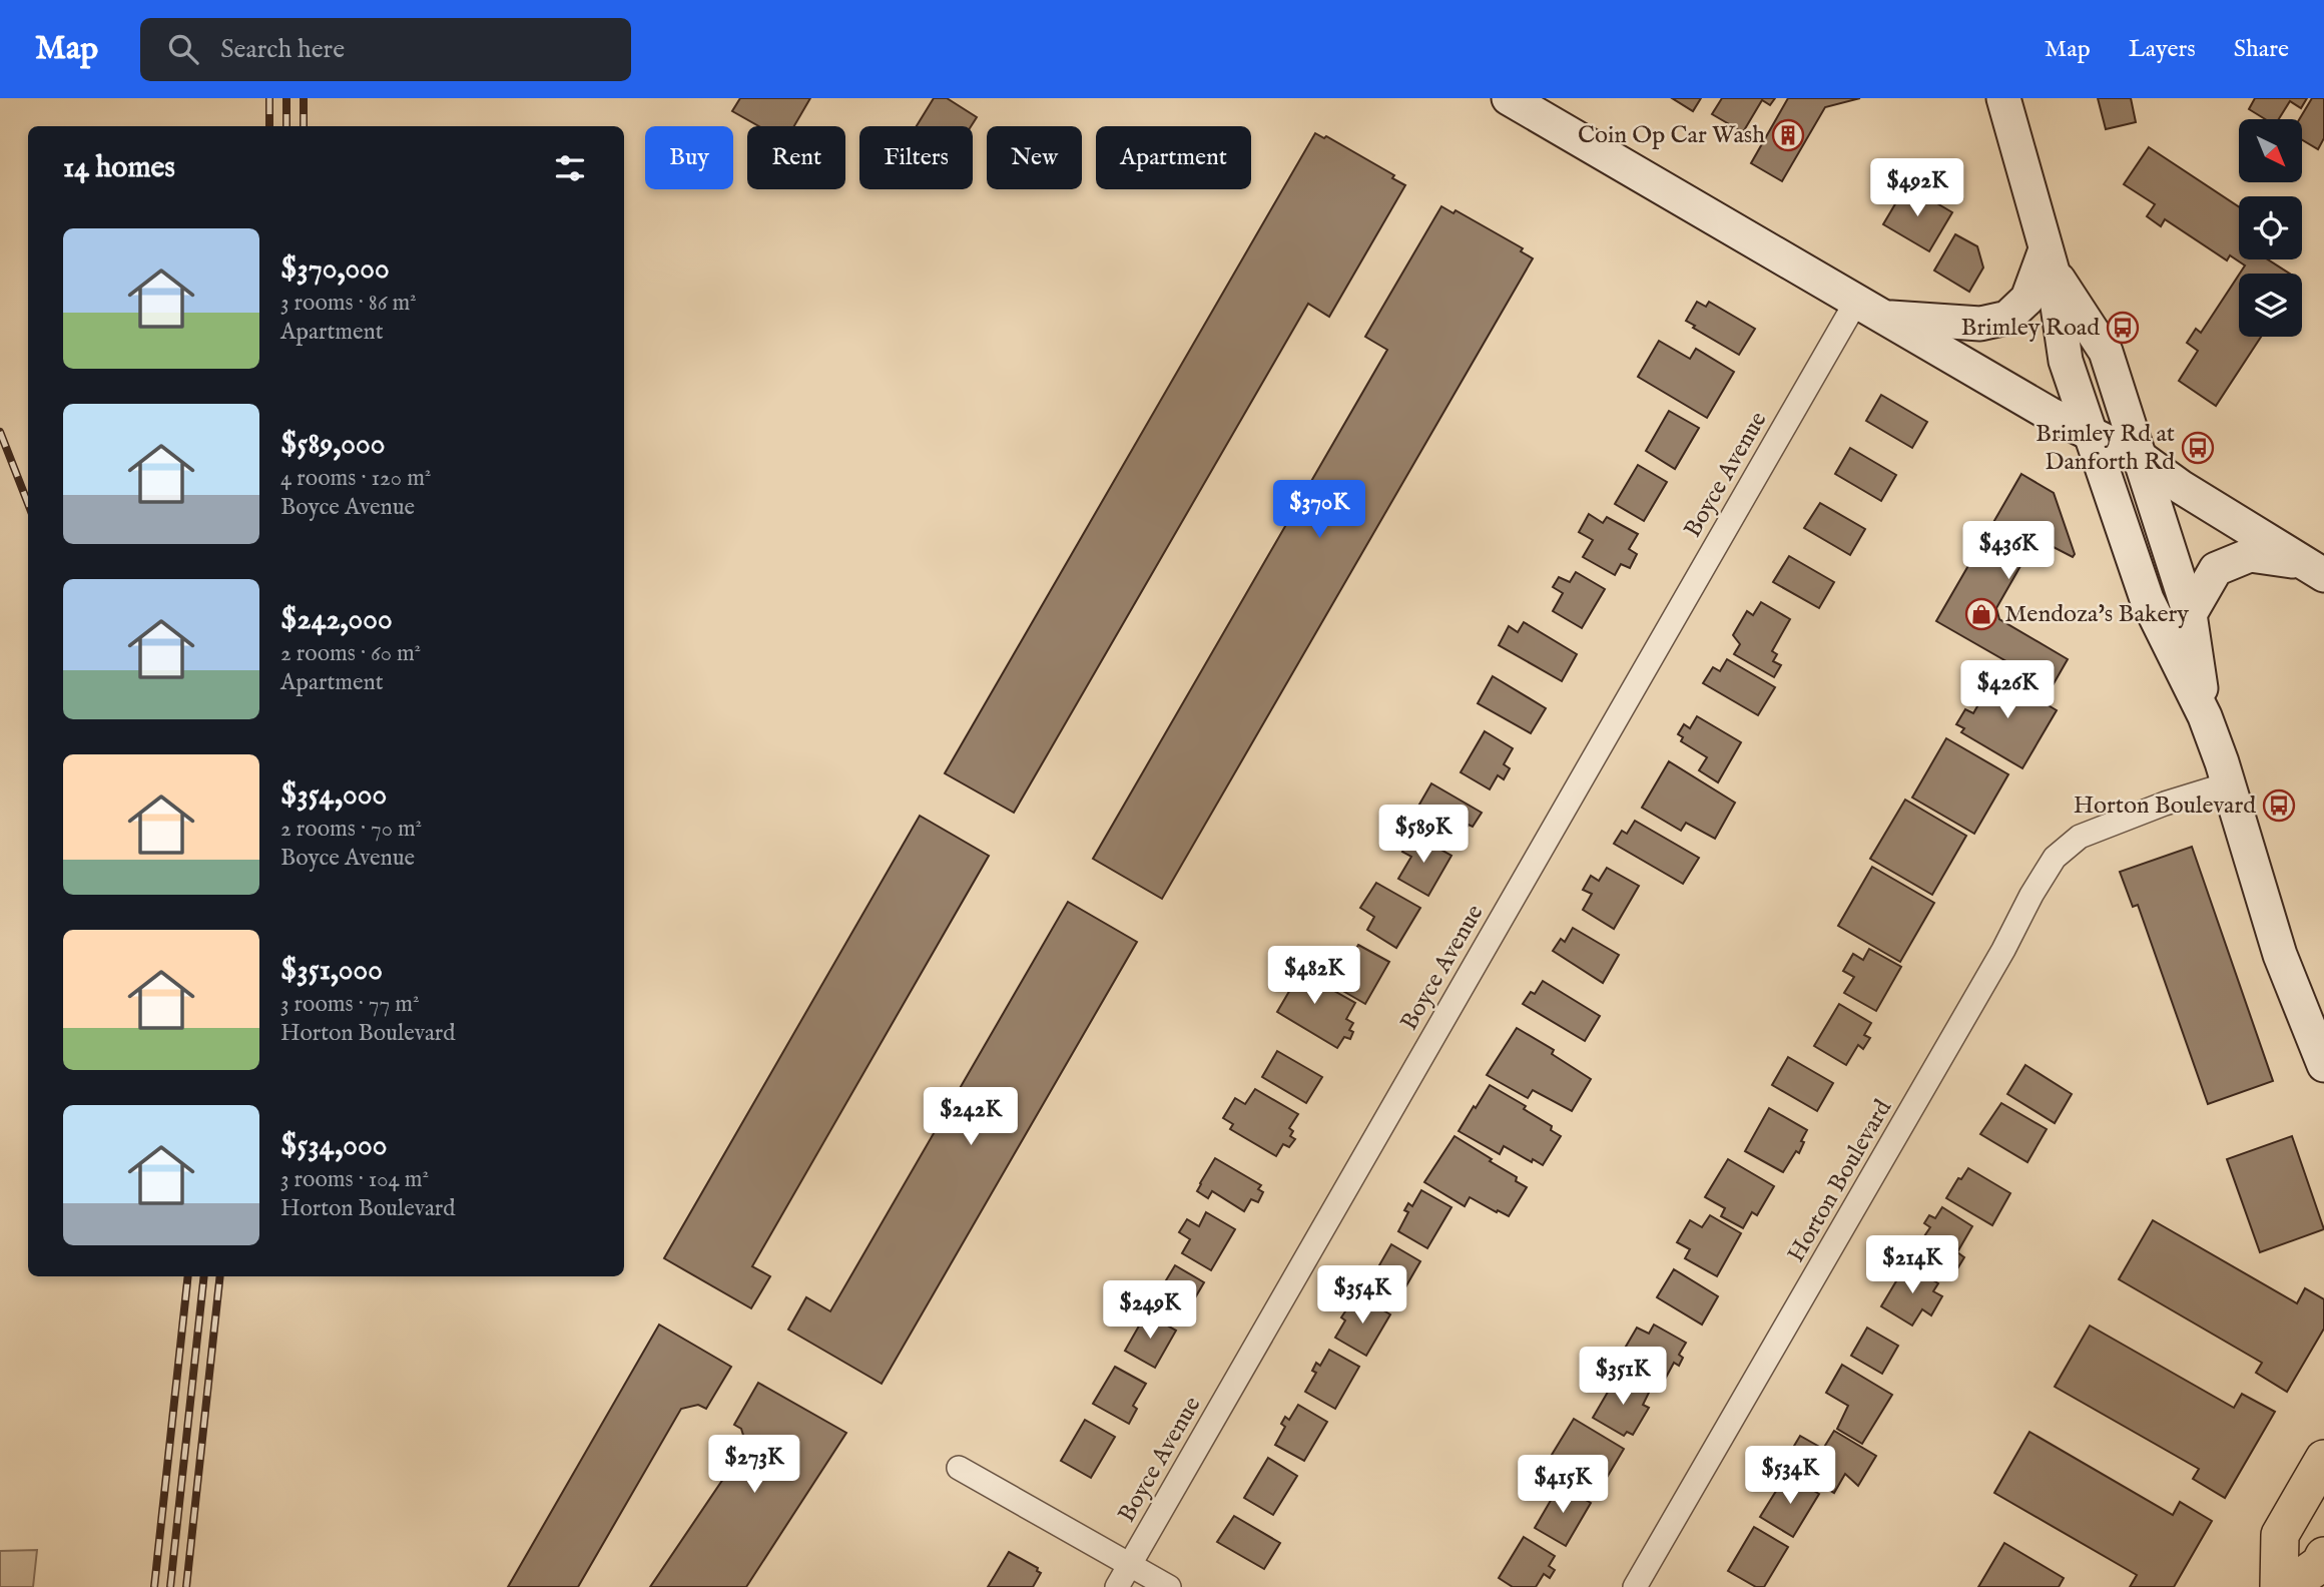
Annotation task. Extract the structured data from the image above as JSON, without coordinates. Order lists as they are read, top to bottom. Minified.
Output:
{"streets":{"street":["Boyce Avenue","Horton Boulevard"]},"places":{"building":["Coin Op Car Wash"],"bus stop":["Brimley Road","Brimley Rd at Danforth Rd","Horton Boulevard"],"shop":["Mendoza's Bakery"]},"north":"bottom right","page":{"header":"Map","search":"Search here","nav":["Map","Layers","Share"],"chip":["Buy","Rent","Filters","New","Apartment"],"heading":"14 homes","price":["$492K","$370K","$436K","$426K","$589K","$482K","$242K","$214K","$354K","$249K","$351K","$273K","$534K","$415K"],"list":[{"name":"$370,000","note":"3 rooms · 86 m² · Apartment"},{"name":"$589,000","note":"4 rooms · 120 m² · Boyce Avenue"},{"name":"$242,000","note":"2 rooms · 60 m² · Apartment"},{"name":"$354,000","note":"2 rooms · 70 m² · Boyce Avenue"},{"name":"$351,000","note":"3 rooms · 77 m² · Horton Boulevard"},{"name":"$534,000","note":"3 rooms · 104 m² · Horton Boulevard"}]}}
